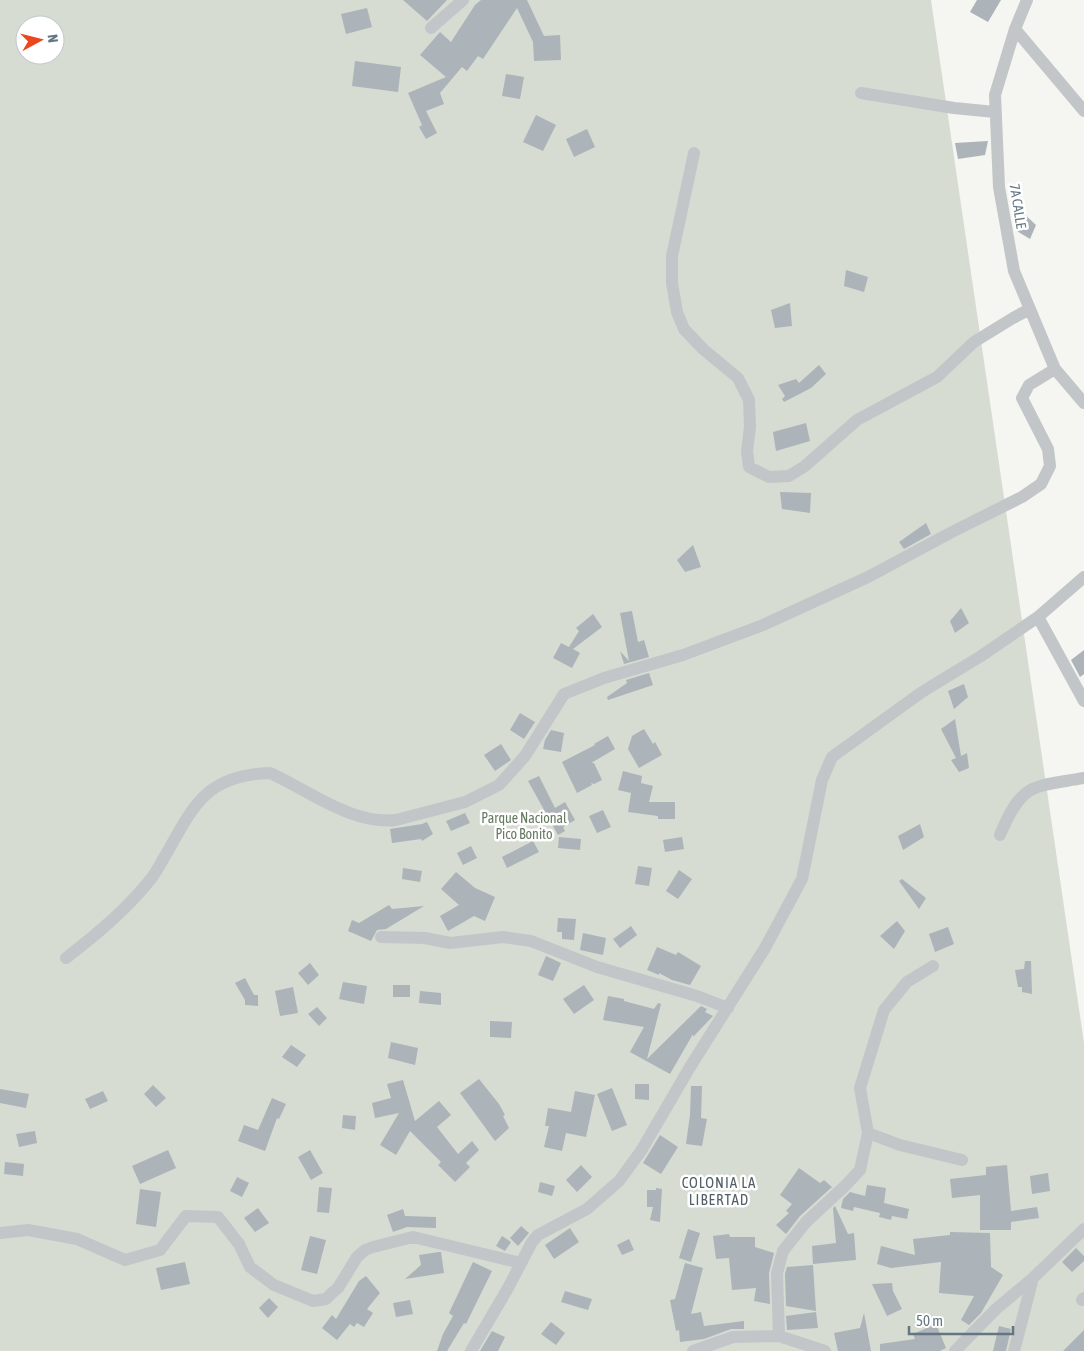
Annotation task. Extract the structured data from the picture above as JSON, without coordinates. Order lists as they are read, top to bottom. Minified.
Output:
{"streets":{"street":["7A CALLE"]},"districts":["COLONIA LA LIBERTAD"],"parks":["Parque Nacional Pico Bonito"],"scale_bar":"50 m","north":"right"}
